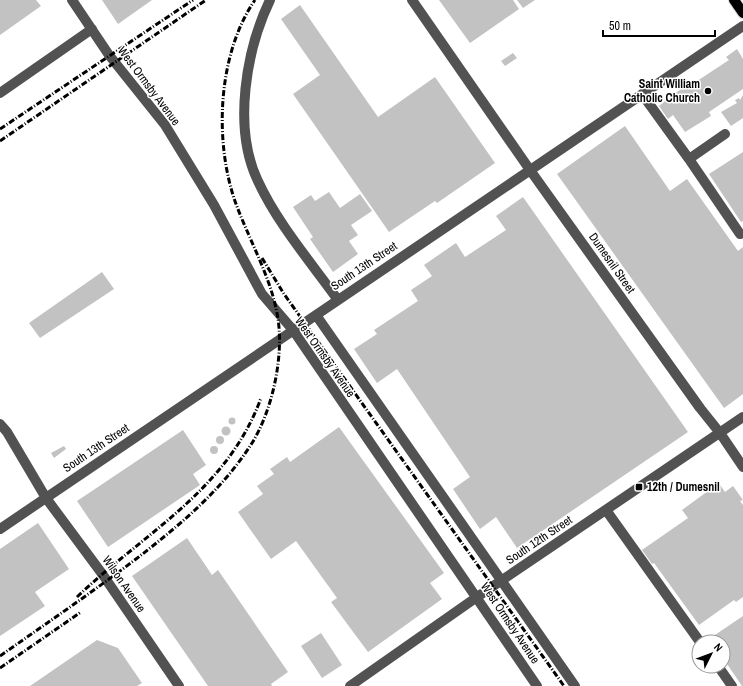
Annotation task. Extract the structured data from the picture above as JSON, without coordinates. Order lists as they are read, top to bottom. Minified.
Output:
{"streets":{"street":["West Ormsby Avenue","Dumesnil Street","South 13th Street","South 12th Street","Wilson Avenue"]},"crossings":[["West Ormsby Avenue","South 13th Street"],["West Ormsby Avenue","South 12th Street"],["Dumesnil Street","South 13th Street"],["Dumesnil Street","South 12th Street"],["South 13th Street","Wilson Avenue"]],"places":{"other":["Saint William Catholic Church"],"transit":["12th / Dumesnil"]},"scale_bar":"50 m","north":"top right"}
